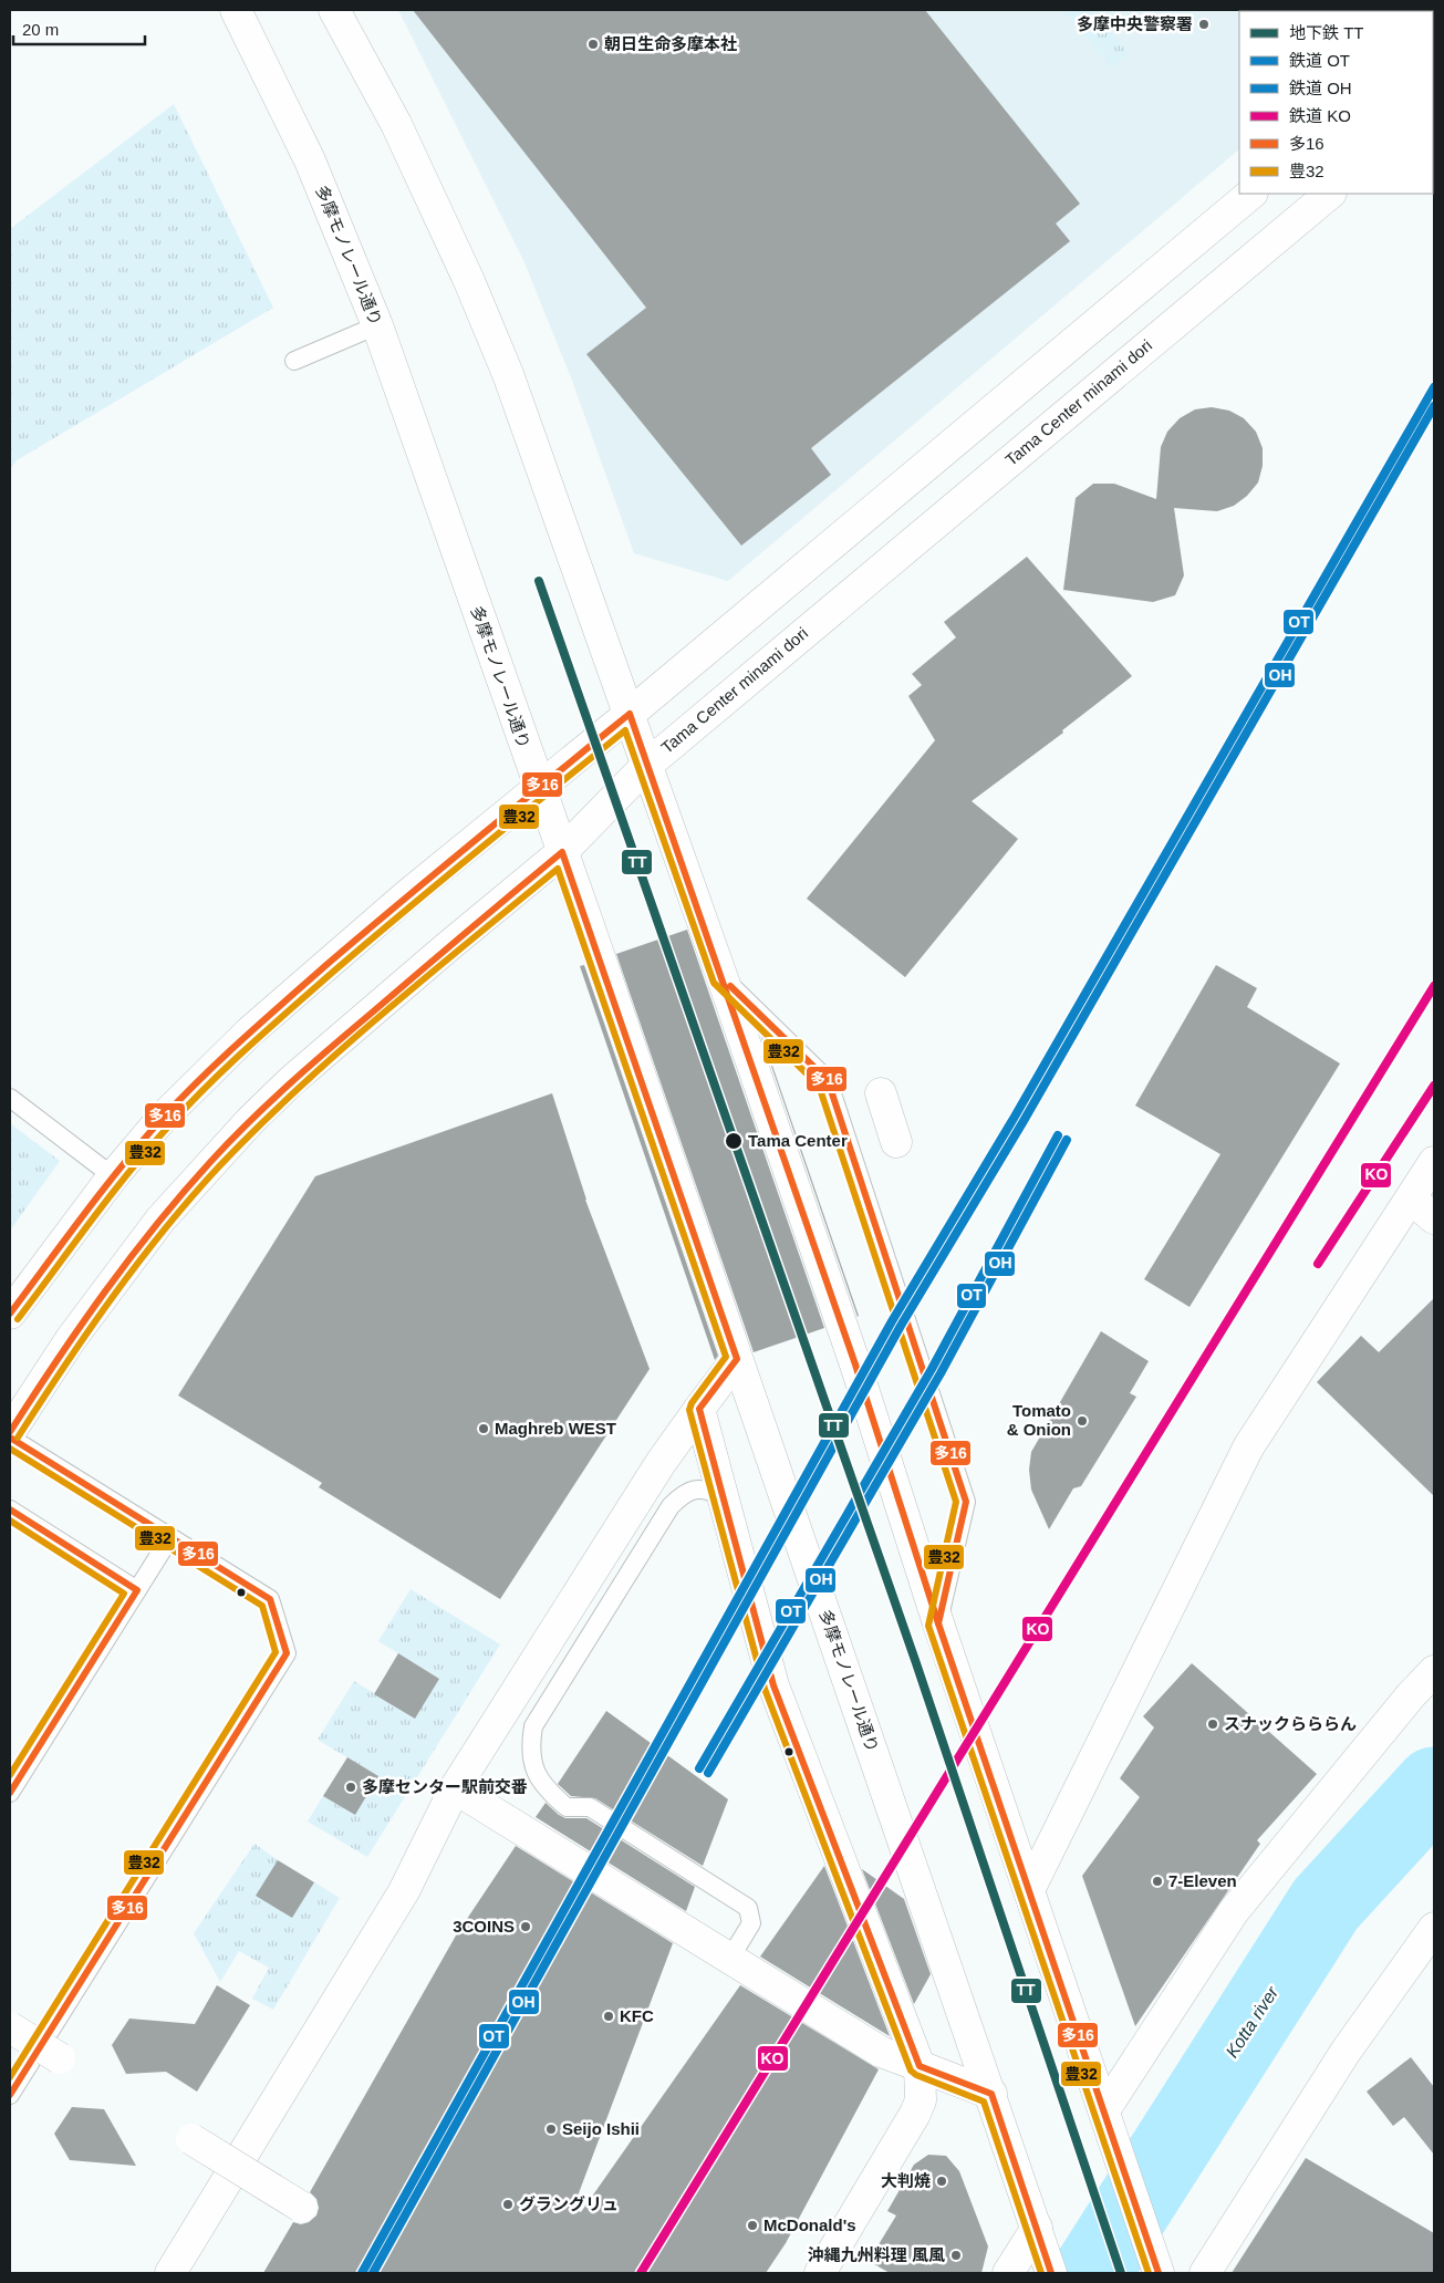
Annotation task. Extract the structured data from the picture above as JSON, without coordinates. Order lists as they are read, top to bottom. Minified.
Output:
{"streets":{"street":["多摩モノレール通り","Tama Center minami dori"]},"crossings":[["多摩モノレール通り","Tama Center minami dori"]],"water":["Kotta river"],"places":["多摩中央警察署","朝日生命多摩本社","Tama Center","Tomato & Onion","Maghreb WEST","スナックらららん","多摩センター駅前交番","7-Eleven","3COINS","KFC","Seijo Ishii","大判焼","グラングリュ","McDonald's","沖縄九州料理 風風"],"lines":["rail line OT","rail line OH","metro line TT","transit line 多16","transit line 豊32","rail line KO"],"legend":["地下鉄 TT","鉄道 OT","鉄道 OH","鉄道 KO","多16","豊32"],"scale_bar":"20 m"}
